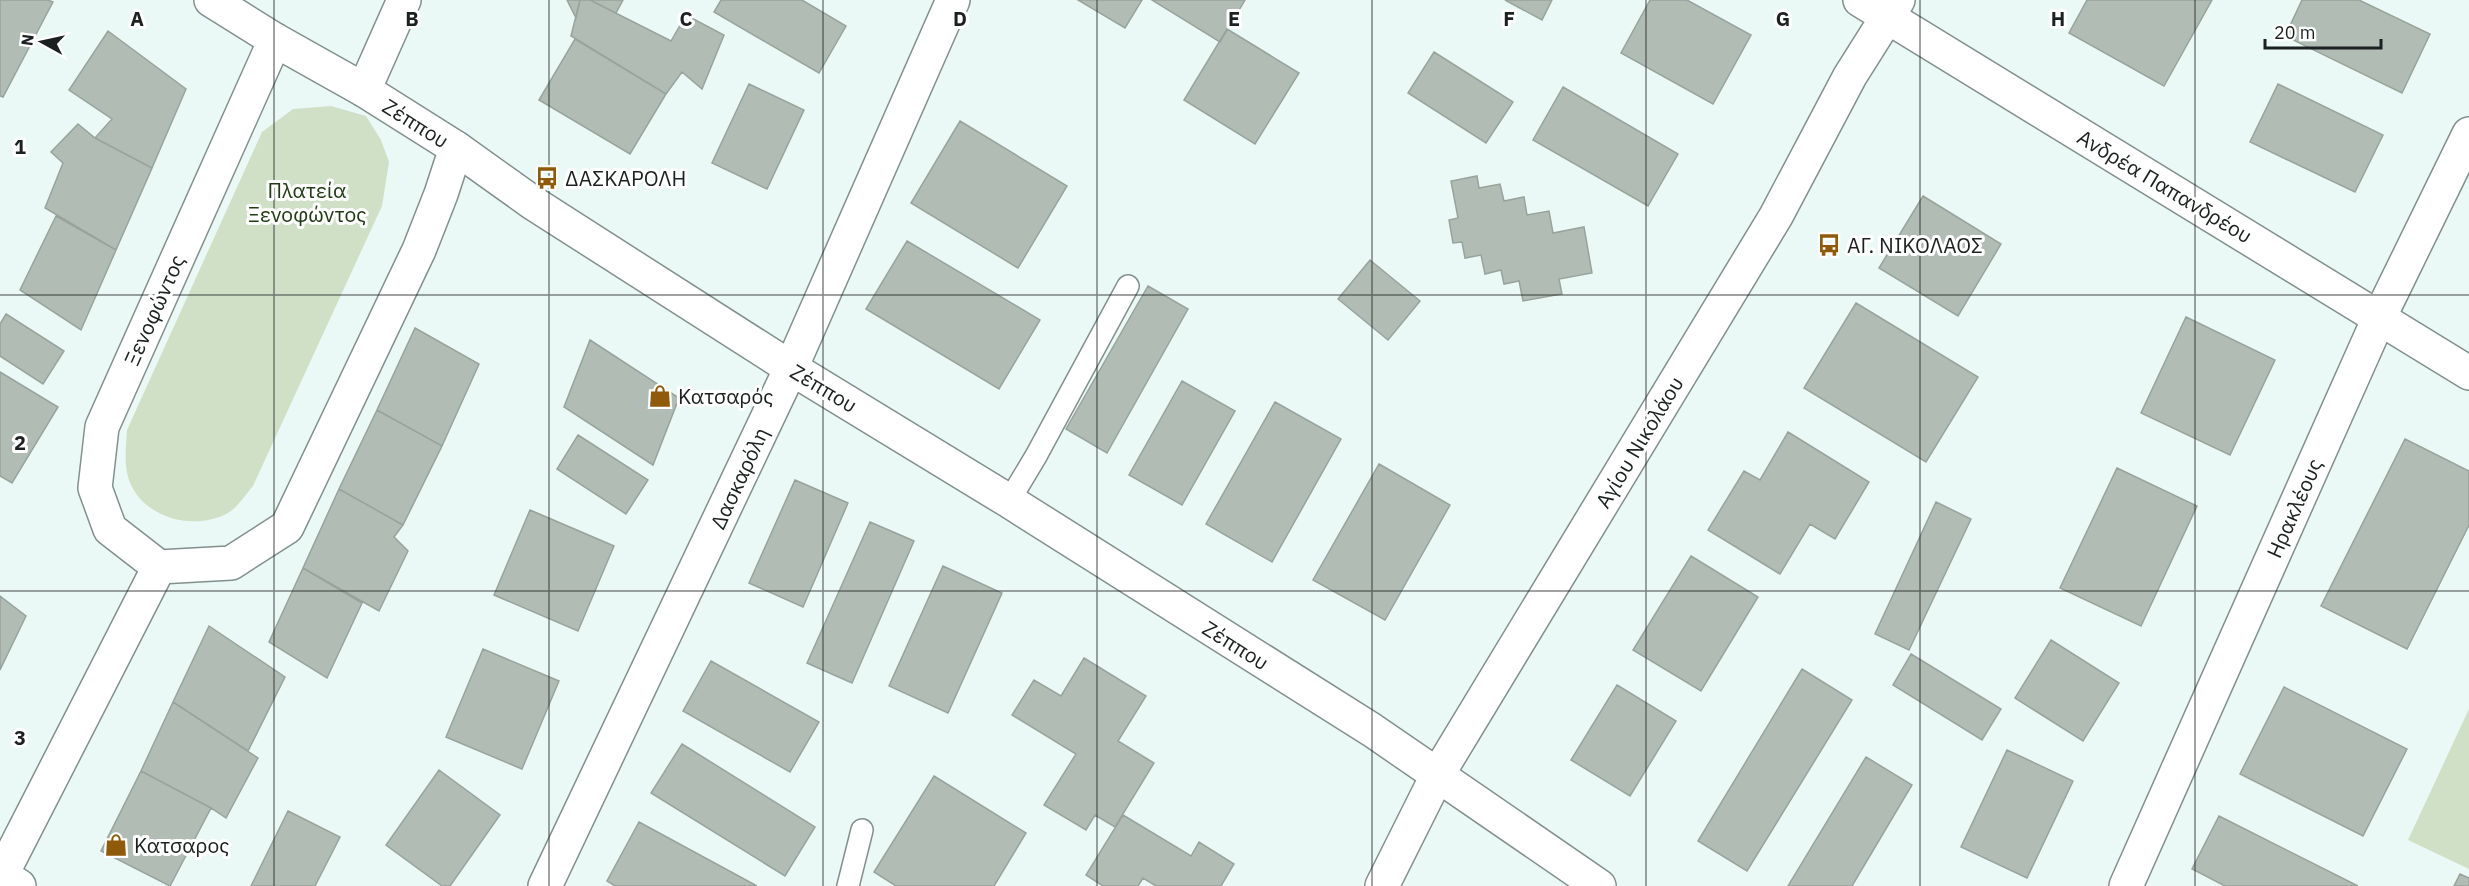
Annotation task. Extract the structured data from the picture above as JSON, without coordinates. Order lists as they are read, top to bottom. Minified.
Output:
{"streets":{"street":["Ζέππου","Ανδρέα Παπανδρέου","Ξενοφώντος","Αγίου Νικολάου","Δασκαρόλη","Ηρακλέους"]},"crossings":[["Ζέππου","Ξενοφώντος"],["Ζέππου","Αγίου Νικολάου"],["Ζέππου","Δασκαρόλη"],["Ανδρέα Παπανδρέου","Αγίου Νικολάου"],["Ανδρέα Παπανδρέου","Ηρακλέους"]],"parks":["Πλατεία Ξενοφώντος"],"places":{"bus stop":["ΔΑΣΚΑΡΟΛΗ","ΑΓ. ΝΙΚΟΛΑΟΣ"],"shop":["Κατσαρός","Κατσαρος"]},"scale_bar":"20 m","north":"left","grid":{"columns":["A","B","C","D","E","F","G","H"],"rows":["1","2","3"]}}
